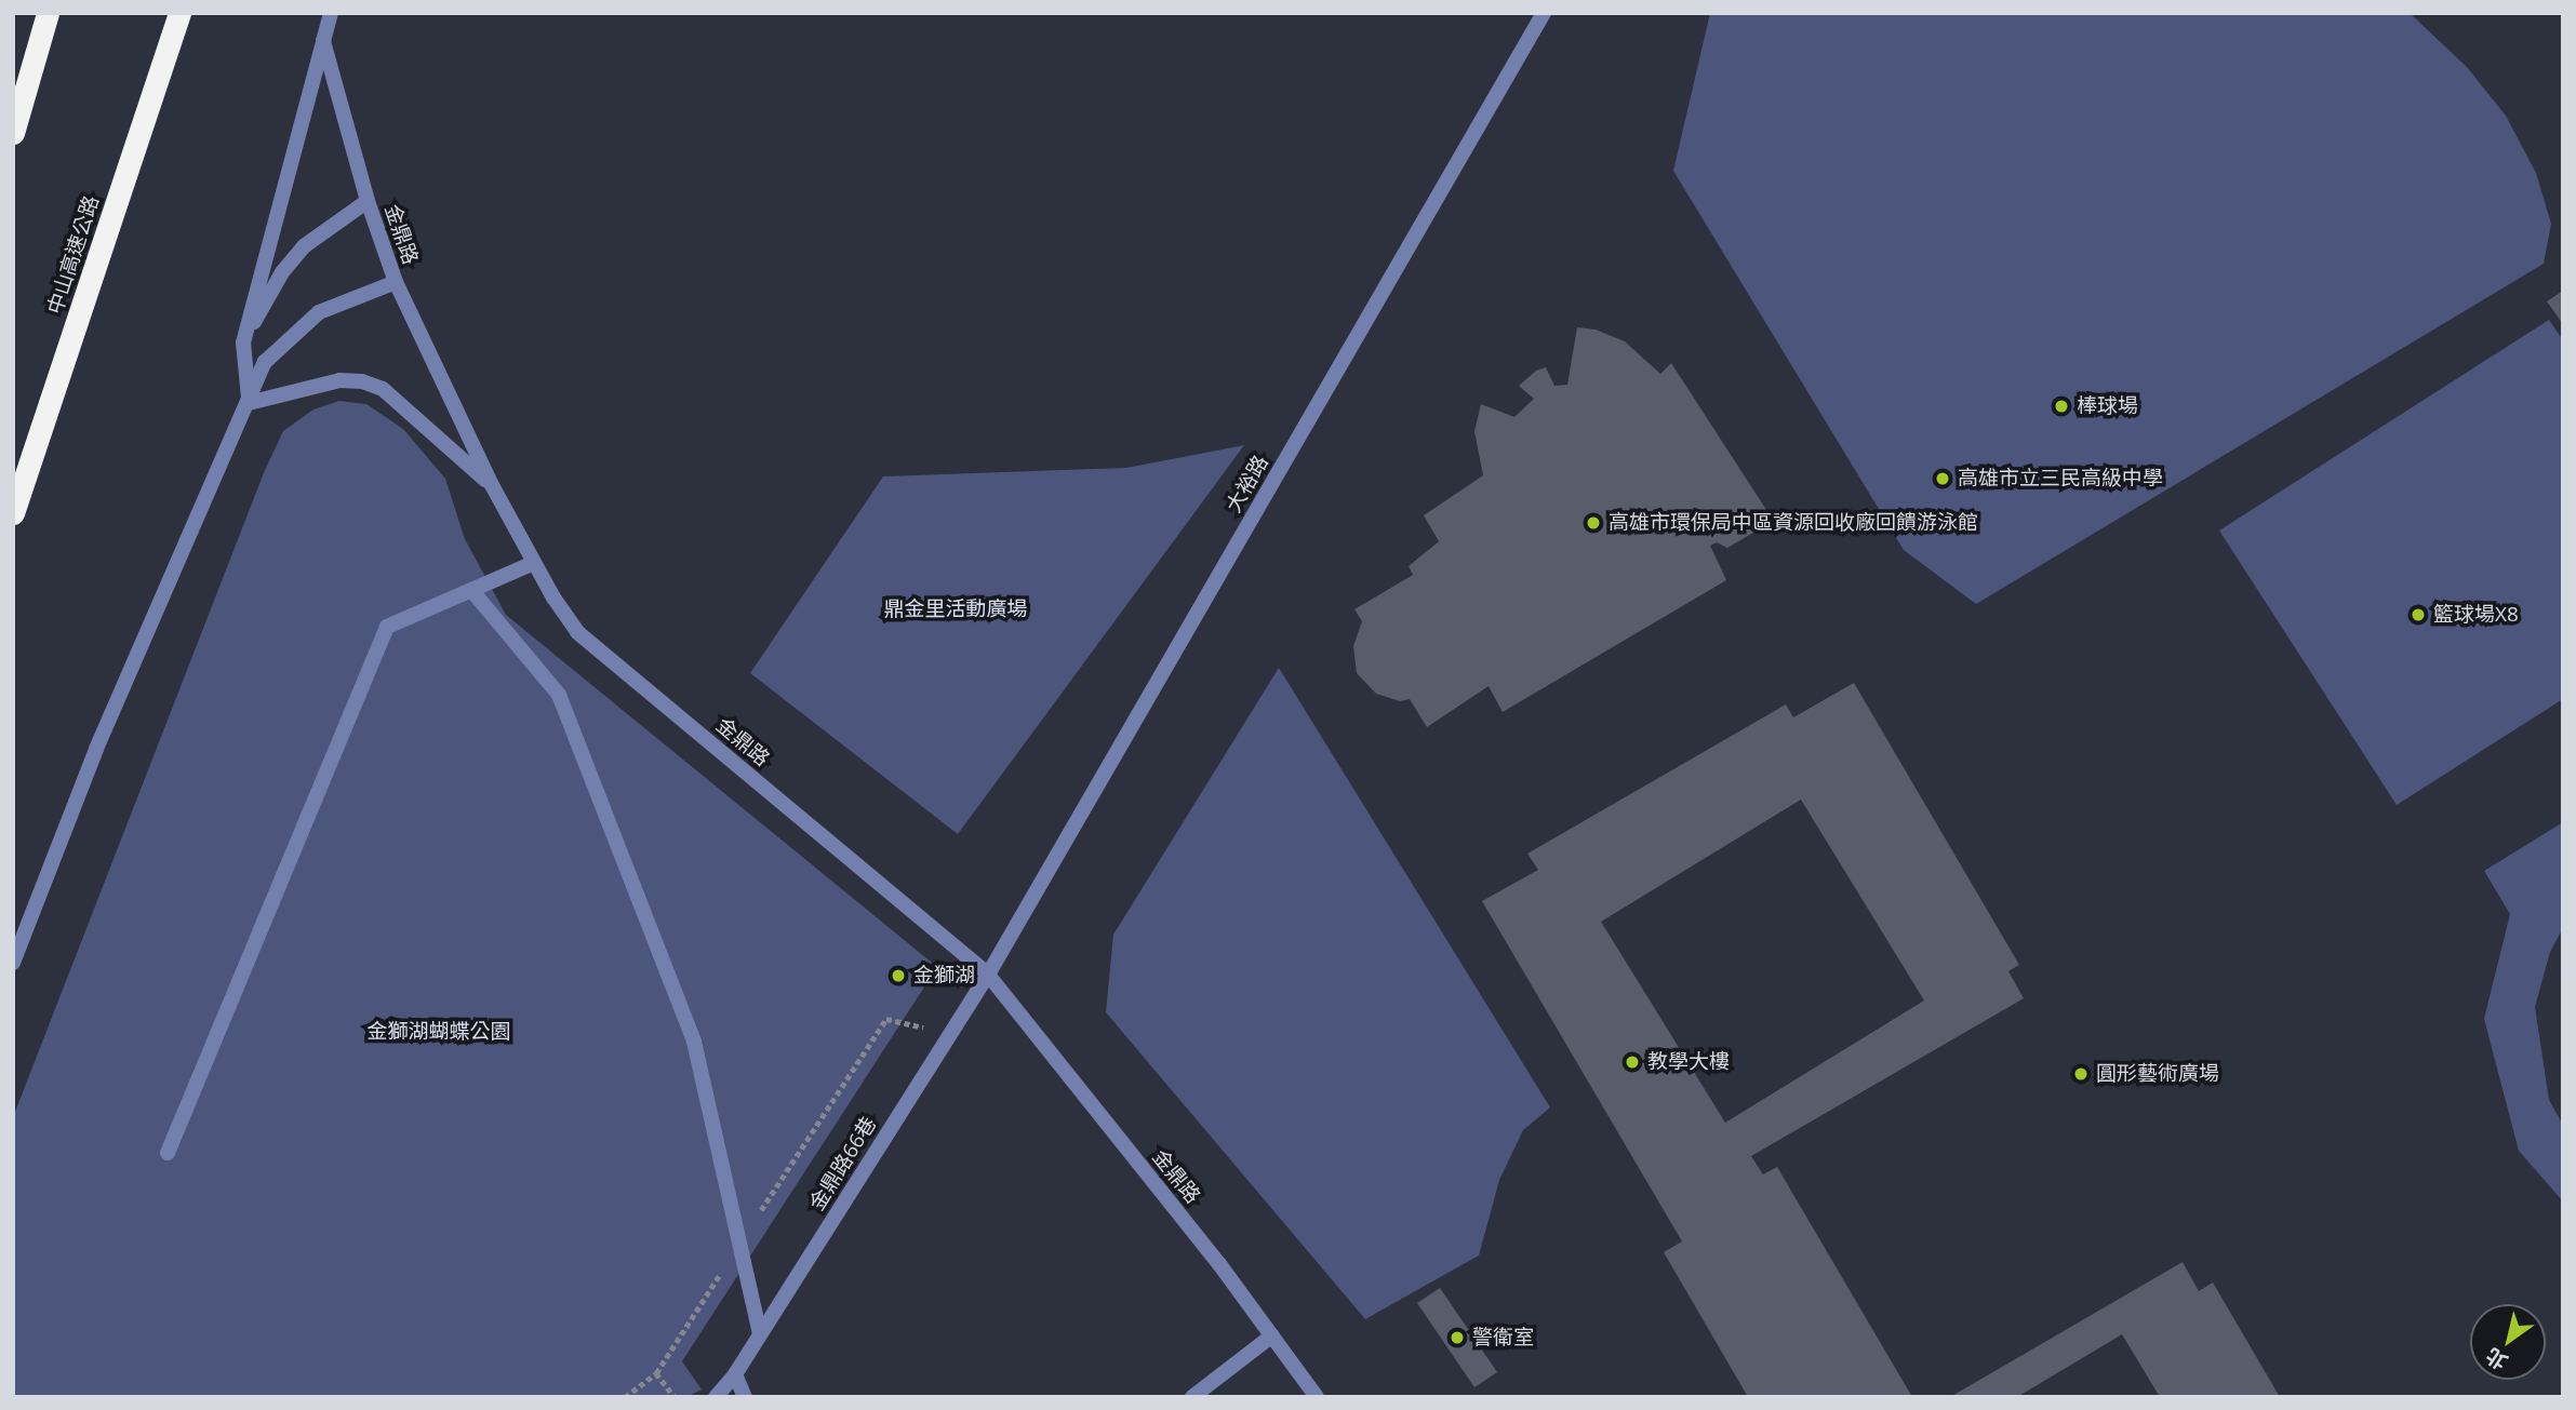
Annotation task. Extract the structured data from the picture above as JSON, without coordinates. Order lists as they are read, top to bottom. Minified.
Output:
{"streets":{"highway":["中山高速公路"],"street":["金鼎路","大裕路","金鼎路66巷"]},"crossings":[["金鼎路","大裕路"],["金鼎路","金鼎路66巷"],["大裕路","金鼎路66巷"]],"parks":["鼎金里活動廣場","金獅湖蝴蝶公園"],"places":["棒球場","高雄市立三民高級中學","高雄市環保局中區資源回收廠回饋游泳館","籃球場X8","金獅湖","教學大樓","圓形藝術廣場","警衛室"],"north":"bottom left"}
